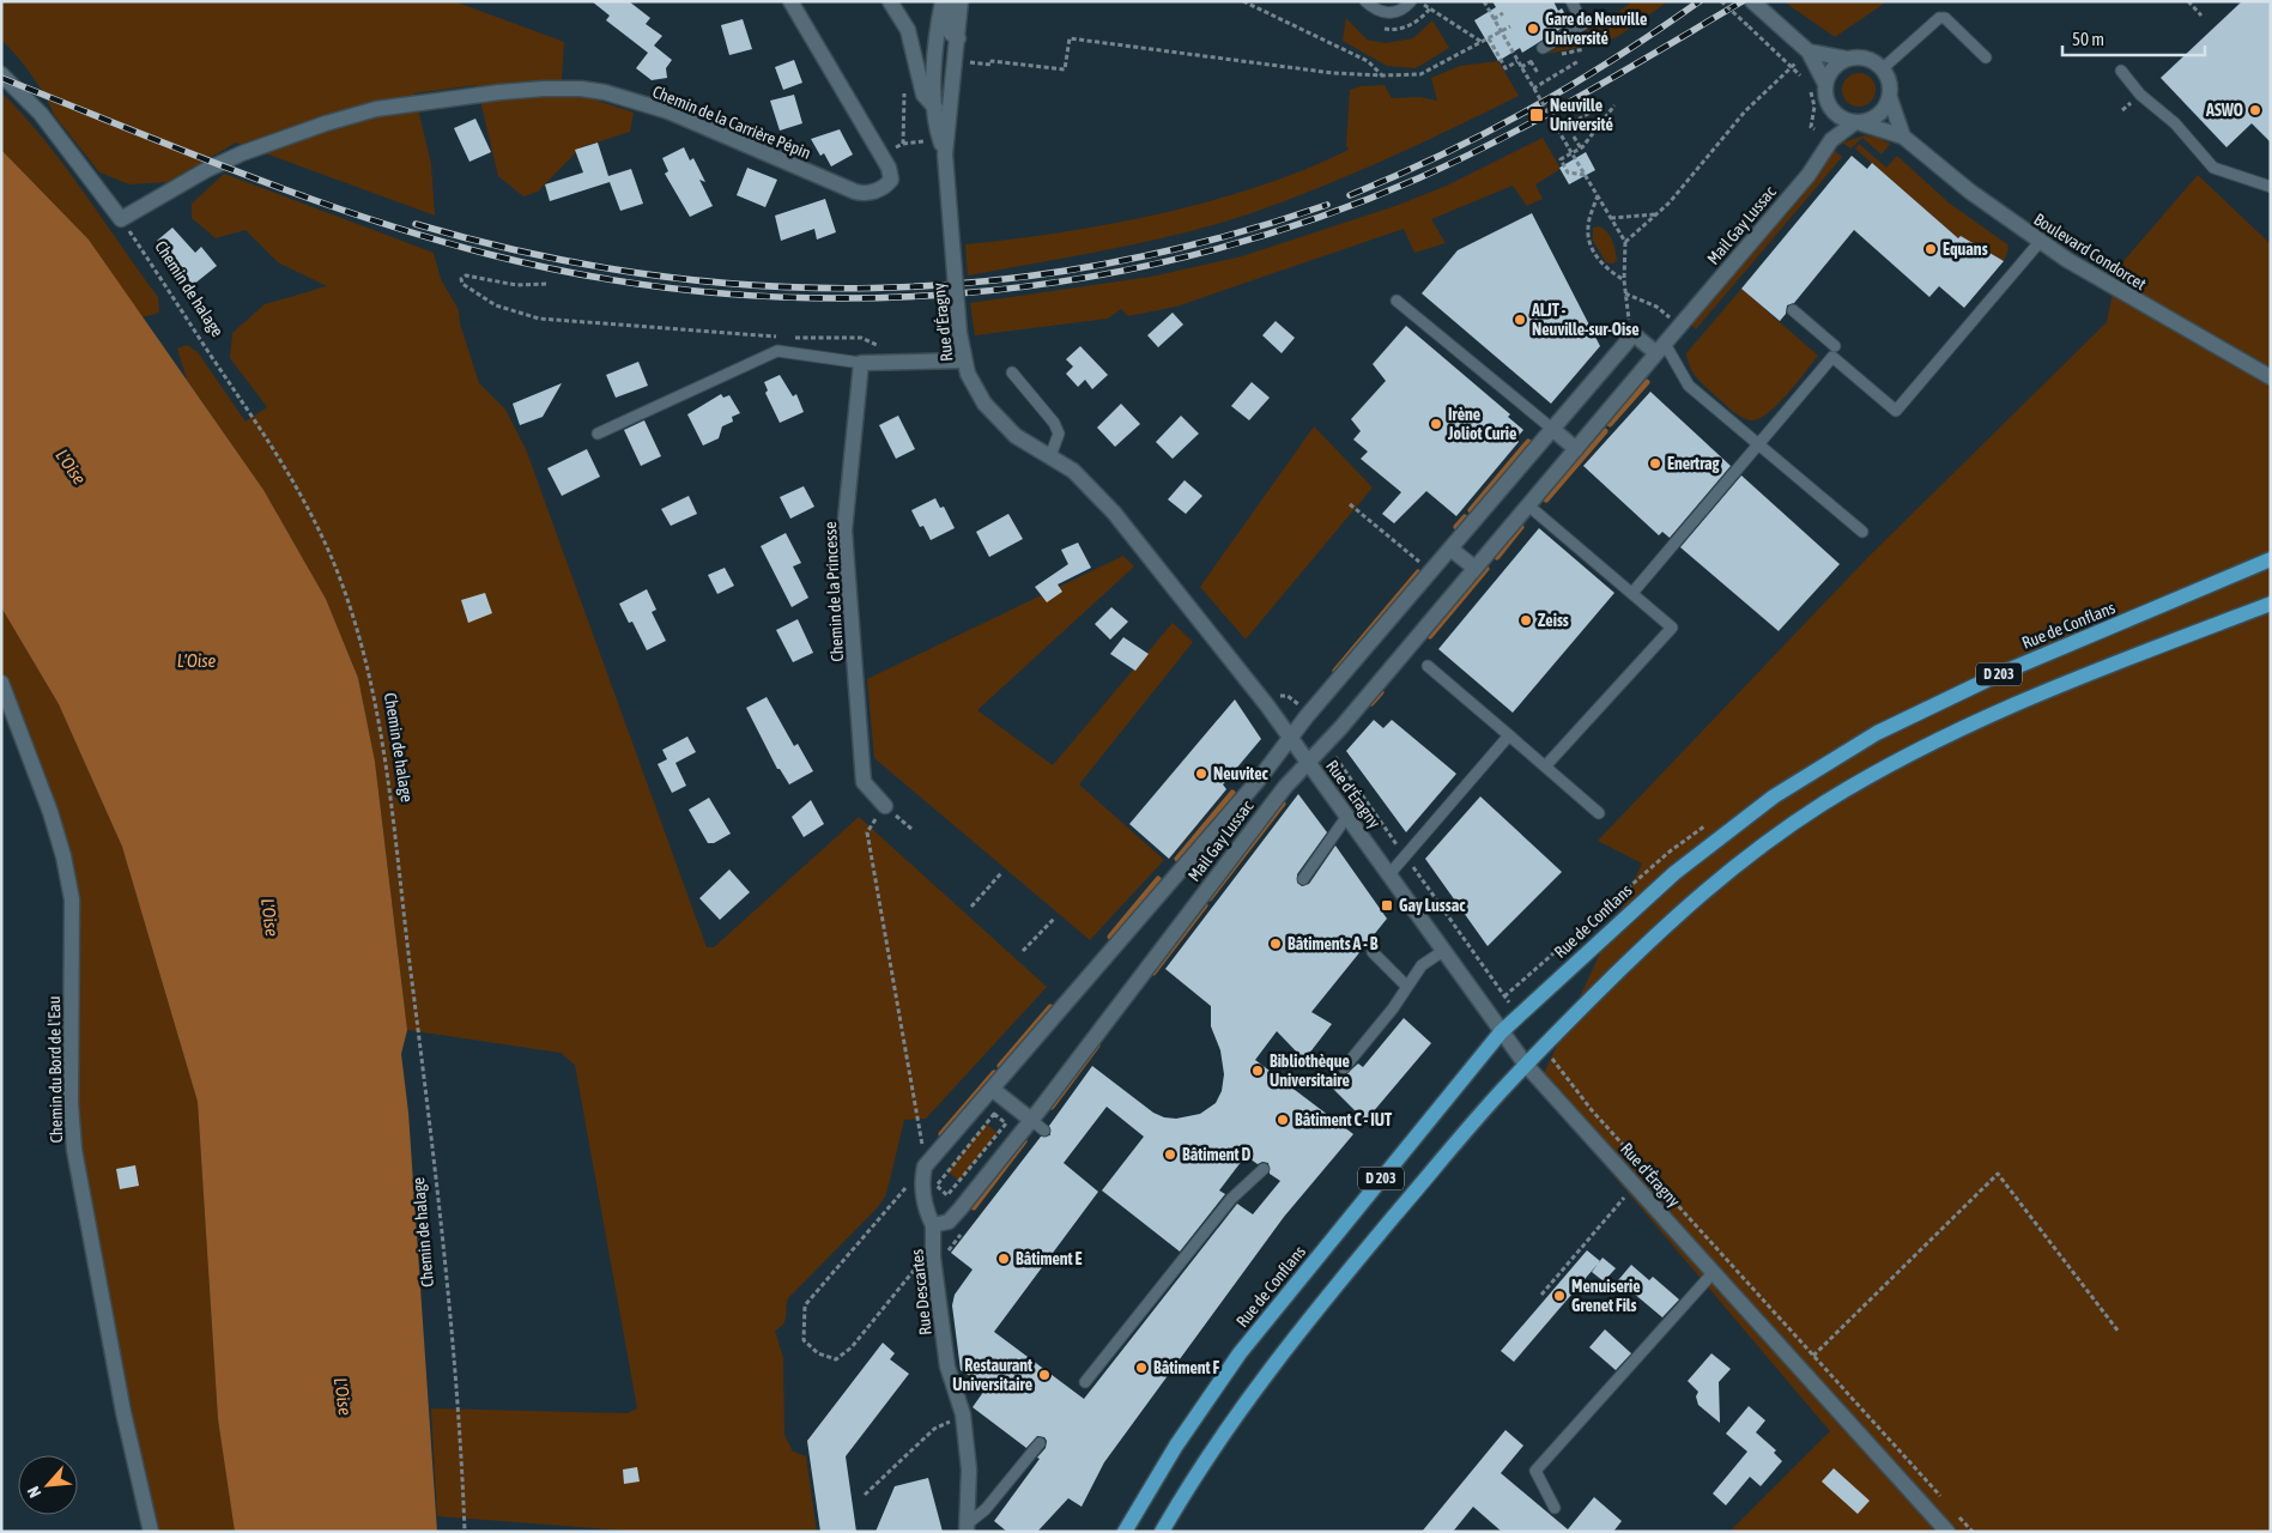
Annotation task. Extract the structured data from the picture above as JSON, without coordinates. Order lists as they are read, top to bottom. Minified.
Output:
{"streets":{"main road":["Rue de Conflans","D 203"],"street":["Chemin de la Carrière Pépin","Mail Gay Lussac","Boulevard Condorcet","Rue d'Éragny","Chemin de la Princesse","Chemin du Bord de l'Eau","Rue Descartes"],"path":["Chemin de halage"]},"crossings":[["Chemin de la Carrière Pépin","Chemin de halage"],["Mail Gay Lussac","Boulevard Condorcet"],["Mail Gay Lussac","Rue d'Éragny"],["Mail Gay Lussac","Rue Descartes"],["Rue d'Éragny","Rue de Conflans"],["Rue d'Éragny","D 203"]],"water":["L'Oise","L’Oise"],"places":{"other":["Gare de Neuville Université","ASWO","Equans","ALJT - Neuville-sur-Oise","Irène Joliot Curie","Enertrag","Zeiss","Neuvitec","Bâtiments A - B","Bibliothèque Universitaire","Bâtiment C - IUT","Bâtiment D","Bâtiment E","Menuiserie Grenet Fils","Bâtiment F","Restaurant Universitaire"],"transit":["Neuville Université","Gay Lussac"]},"scale_bar":"50 m","north":"bottom left"}
